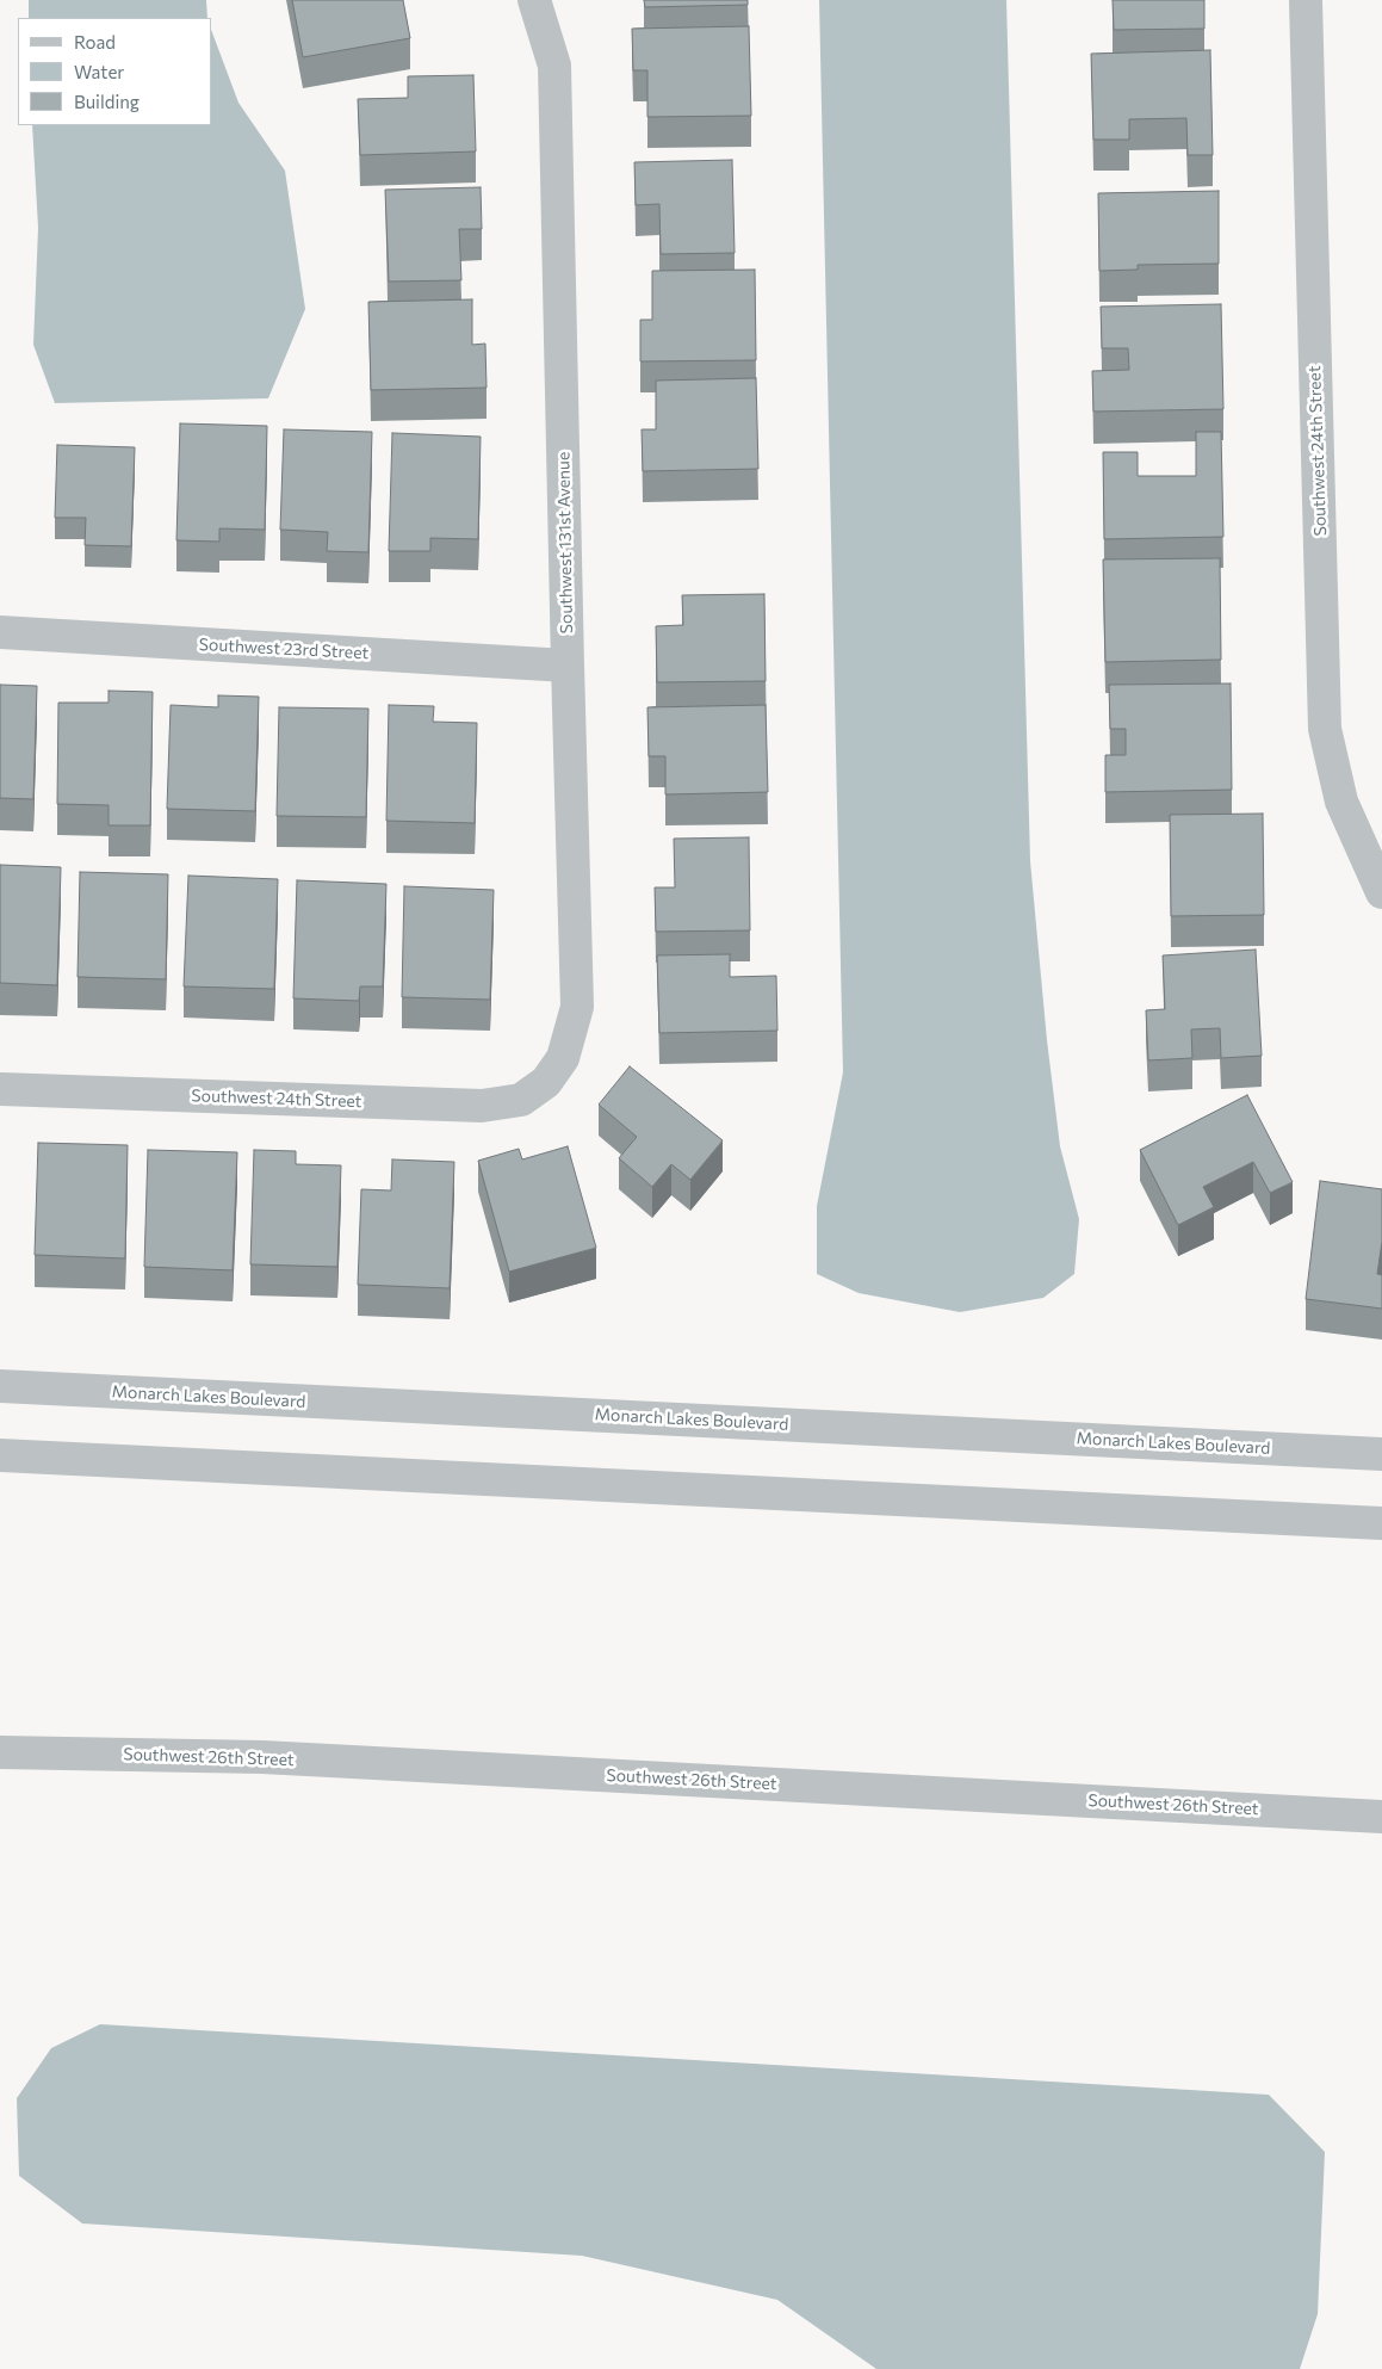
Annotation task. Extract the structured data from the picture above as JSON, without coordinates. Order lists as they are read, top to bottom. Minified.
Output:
{"streets":{"street":["Southwest 24th Street","Southwest 131st Avenue","Southwest 23rd Street","Monarch Lakes Boulevard","Southwest 26th Street"]},"crossings":[["Southwest 24th Street","Southwest 131st Avenue"],["Southwest 131st Avenue","Southwest 23rd Street"]],"legend":["Road","Water","Building"]}
